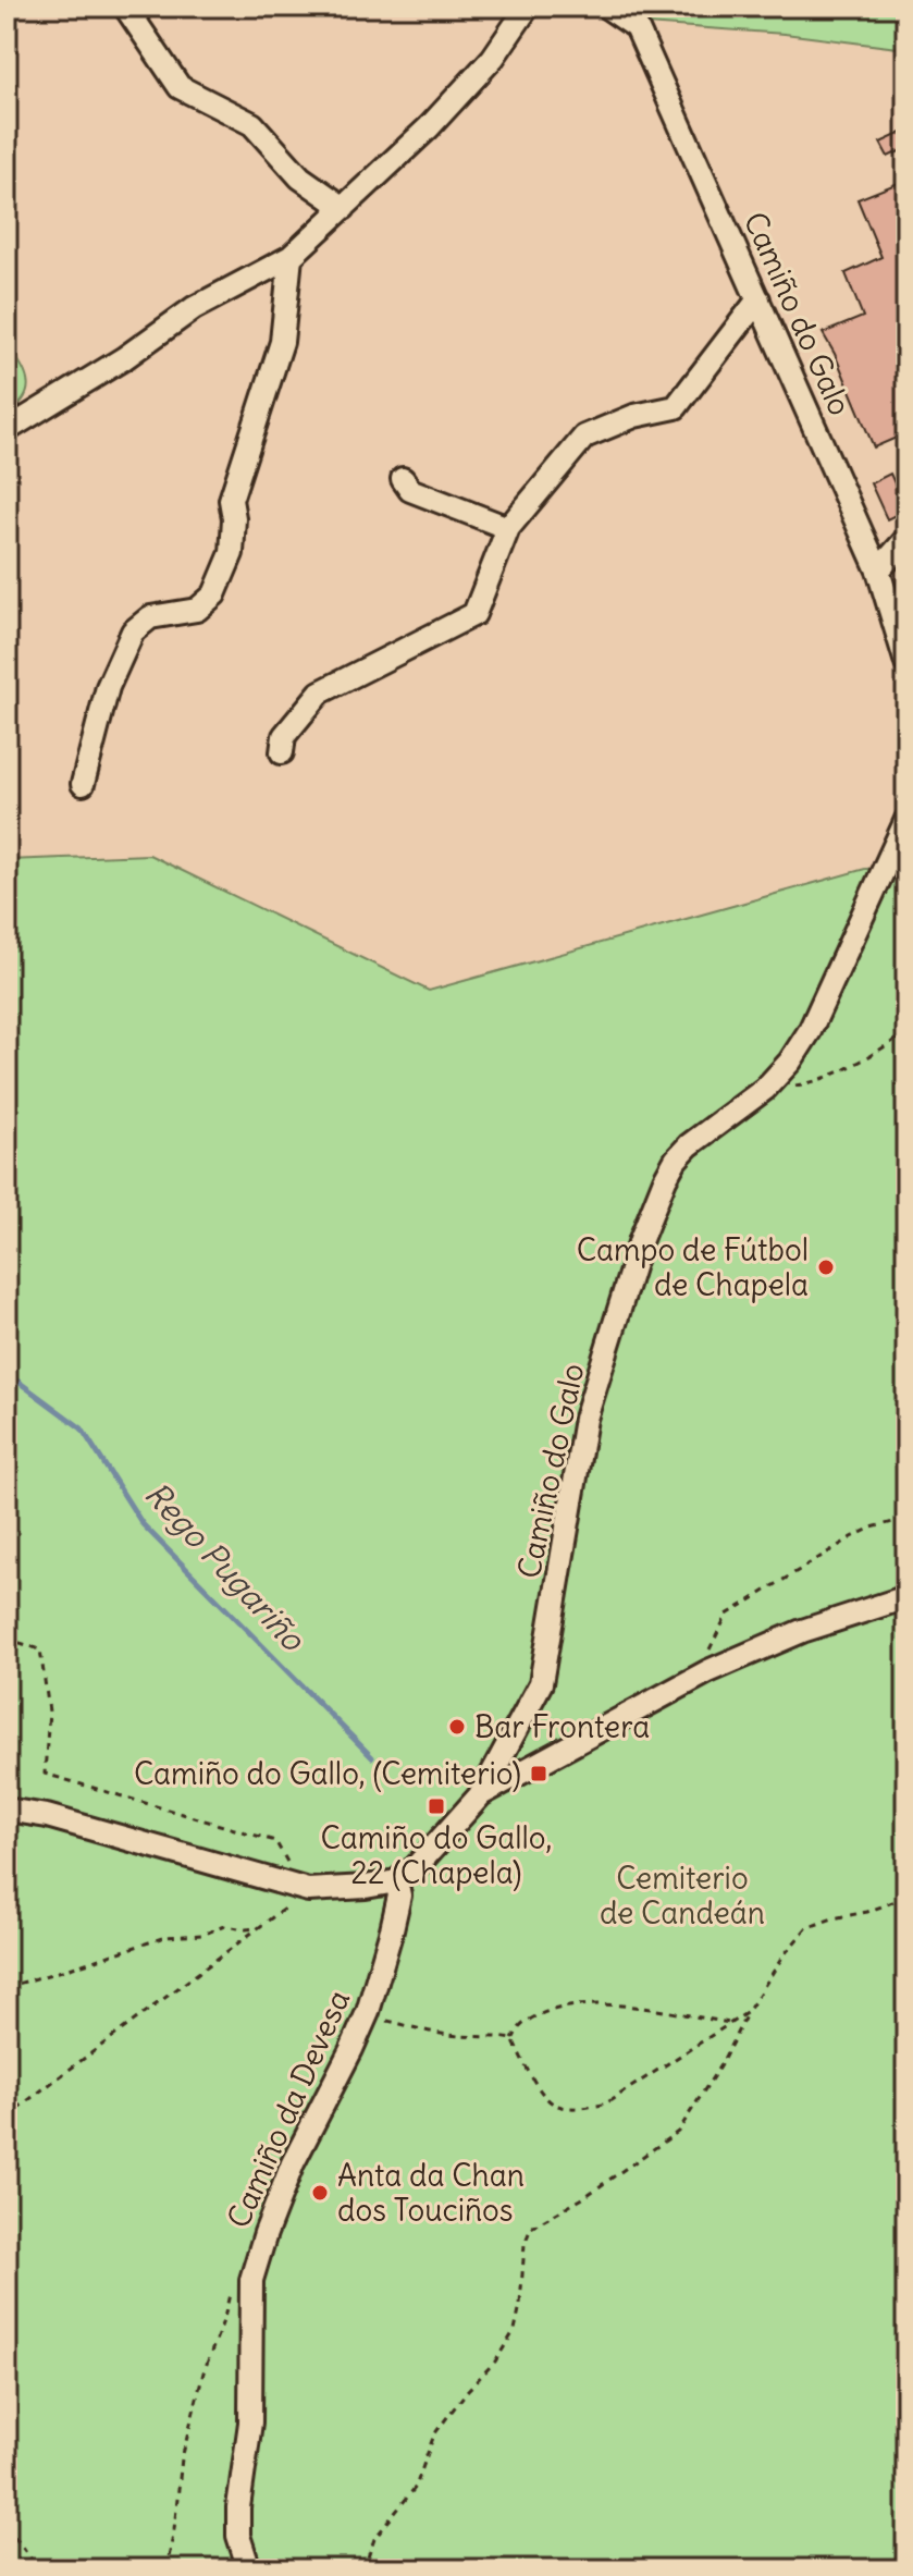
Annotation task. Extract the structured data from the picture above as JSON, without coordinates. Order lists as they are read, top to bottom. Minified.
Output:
{"streets":{"street":["Camiño do Galo","Camiño da Devesa"]},"water":["Rego Pugariño"],"parks":["Cemiterio de Candeán"],"places":{"other":["Campo de Fútbol de Chapela","Bar Frontera","Anta da Chan dos Touciños"],"transit":["Camiño do Gallo, (Cemiterio)","Camiño do Gallo, 22 (Chapela)"]}}
